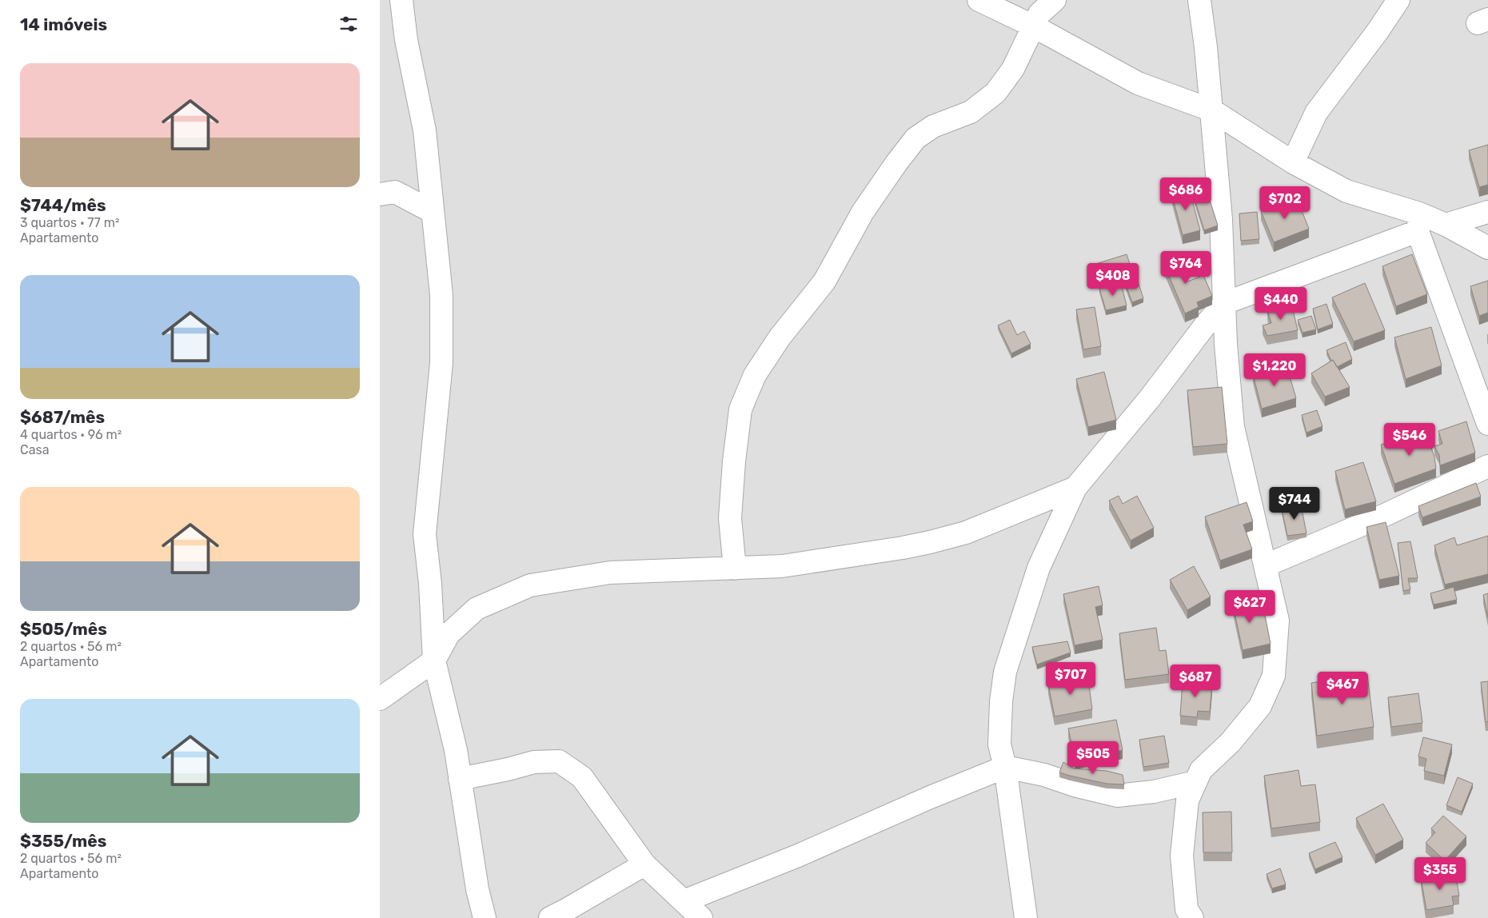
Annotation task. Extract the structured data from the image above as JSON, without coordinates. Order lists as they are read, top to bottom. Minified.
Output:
{"page":{"heading":"14 imóveis","list":[{"name":"$744/mês","note":"3 quartos · 77 m² · Apartamento"},{"name":"$687/mês","note":"4 quartos · 96 m² · Casa"},{"name":"$505/mês","note":"2 quartos · 56 m² · Apartamento"},{"name":"$355/mês","note":"2 quartos · 56 m² · Apartamento"}],"price":["$686","$702","$764","$408","$440","$1,220","$546","$744","$627","$707","$687","$467","$505","$355"]}}
